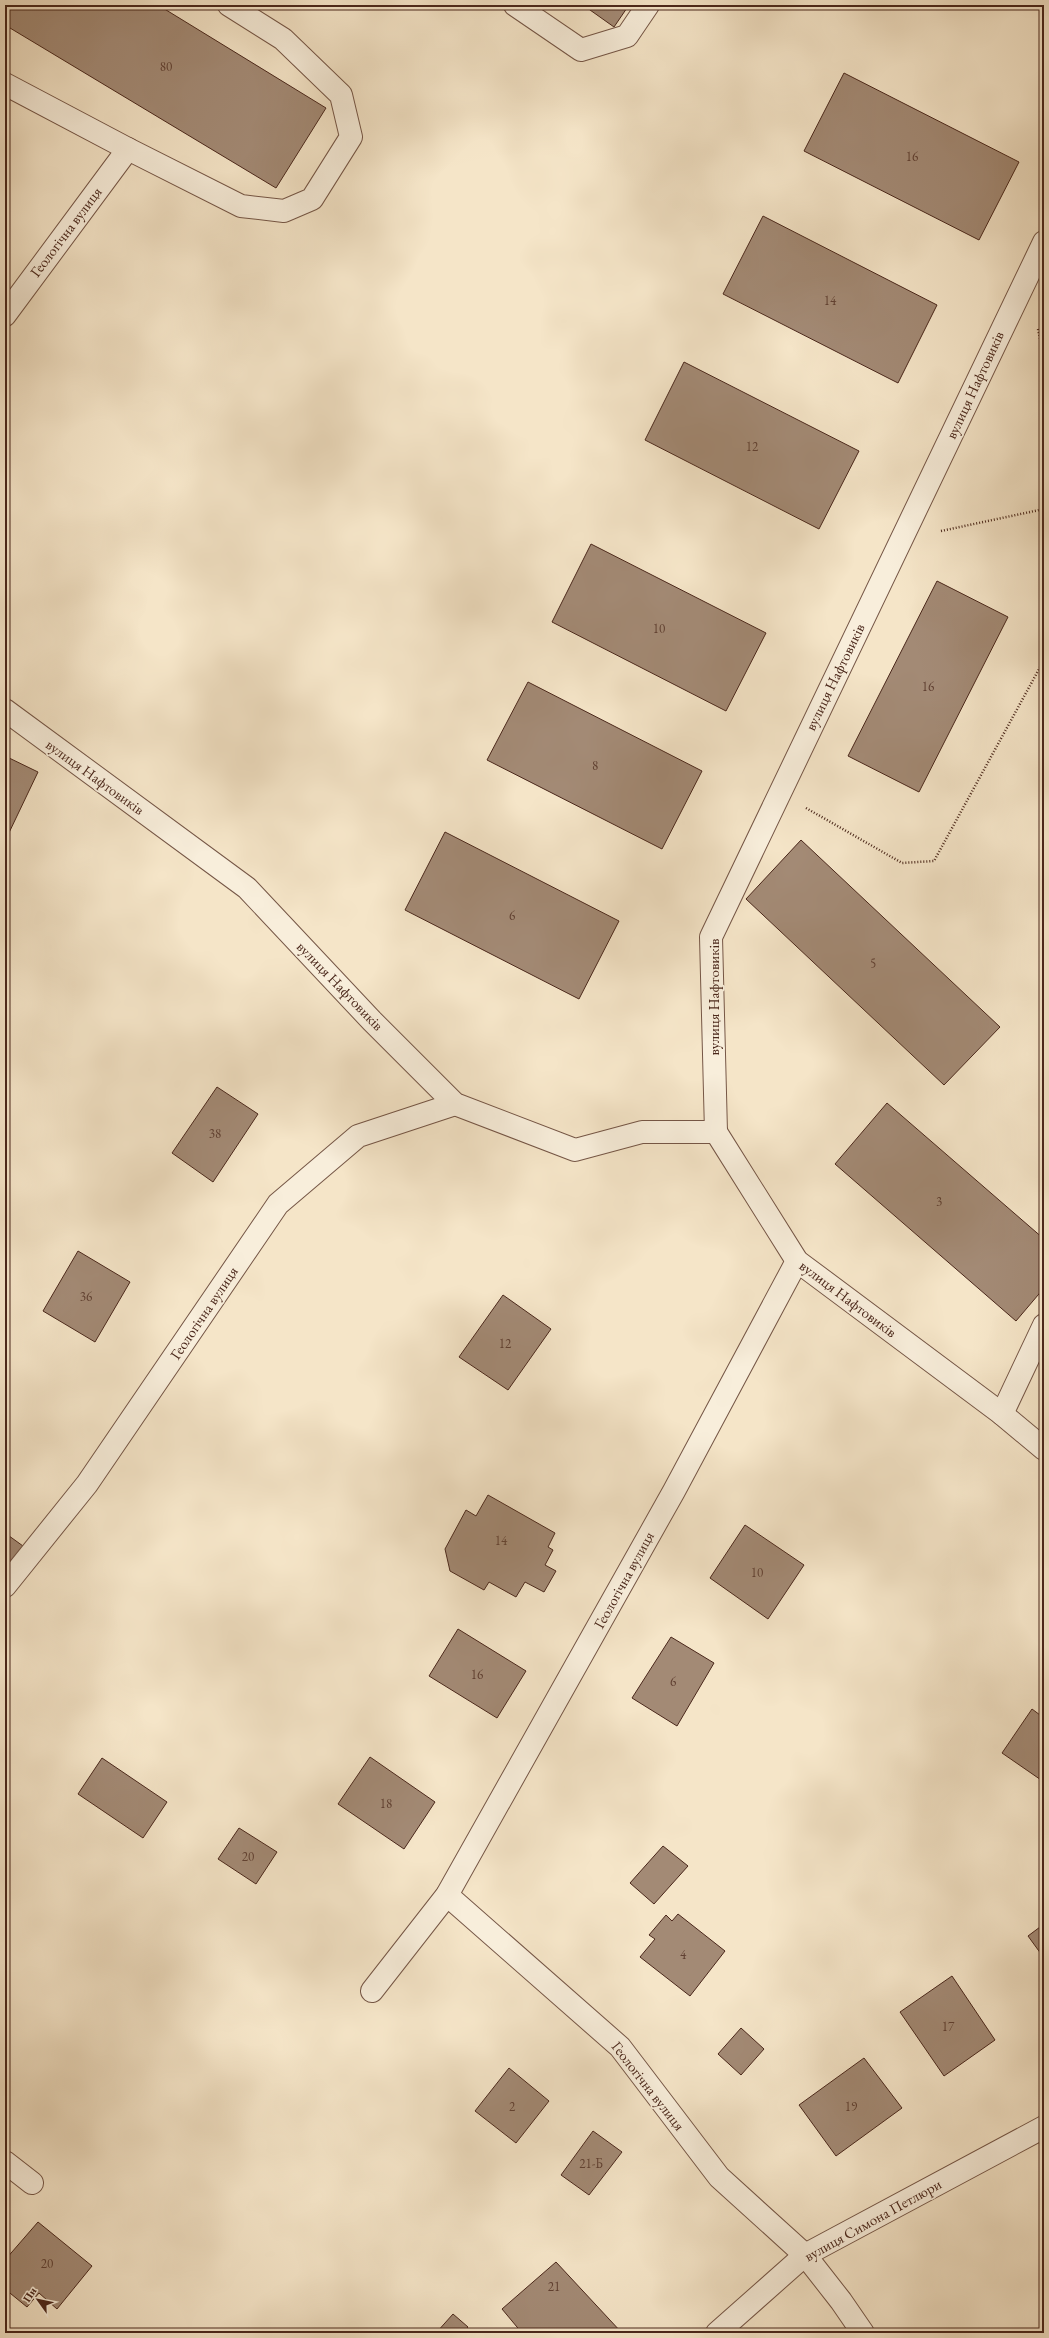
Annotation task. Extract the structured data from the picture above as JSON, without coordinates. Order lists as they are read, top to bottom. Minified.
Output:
{"streets":{"street":["Геологічна вулиця","вулиця Нафтовиків","вулиця Симона Петлюри"]},"crossings":[["Геологічна вулиця","вулиця Нафтовиків"],["Геологічна вулиця","вулиця Симона Петлюри"]],"house_numbers":["80","16","14","12","10","16","8","6","5","38","3","36","12","14","10","16","6","18","20","4","17","2","19","21-Б","20","21"],"north":"top left"}
